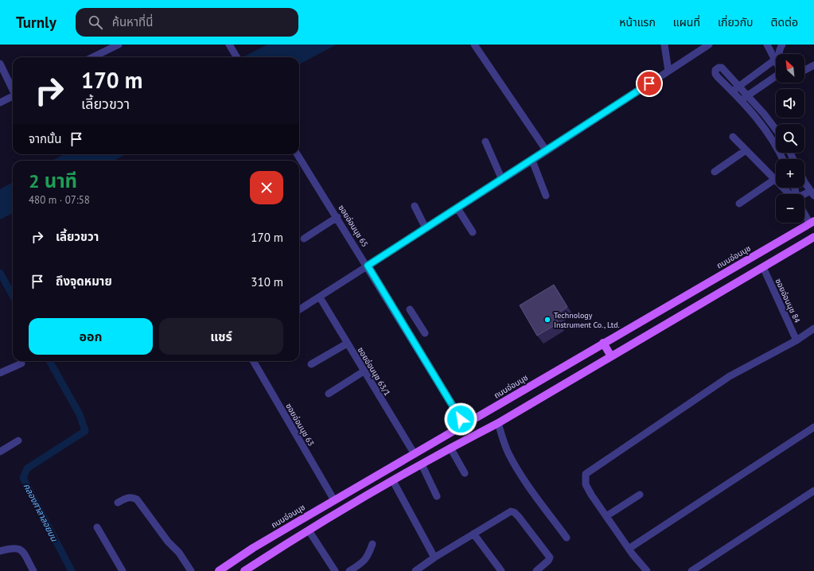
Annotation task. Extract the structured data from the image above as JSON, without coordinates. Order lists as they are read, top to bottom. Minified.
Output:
{"streets":{"main road":["ถนนอ่อนนุช"],"street":["ซอยอ่อนนุช 65","ซอยอ่อนนุช 84","ซอยอ่อนนุช 63/1","ซอยอ่อนนุช 63"]},"crossings":[["ซอยอ่อนนุช 65","ถนนอ่อนนุช"],["ถนนอ่อนนุช","ซอยอ่อนนุช 63/1"],["ถนนอ่อนนุช","ซอยอ่อนนุช 63"]],"water":["คลองศาลาลอยบน"],"places":["Technology Instrument Co., Ltd."],"north":"top left","page":{"header":"Turnly","search":"ค้นหาที่นี่","nav":["หน้าแรก","แผนที่","เกี่ยวกับ","ติดต่อ"],"map_buttons":["+","−"],"turn":["170 m","เลี้ยวขวา"],"then":"จากนั้น","heading":["2 นาที","480 m · 07:58"],"list":[{"name":"เลี้ยวขวา","value":"170 m"},{"name":"ถึงจุดหมาย","value":"310 m"}],"buttons":["ออก","แชร์"]}}
